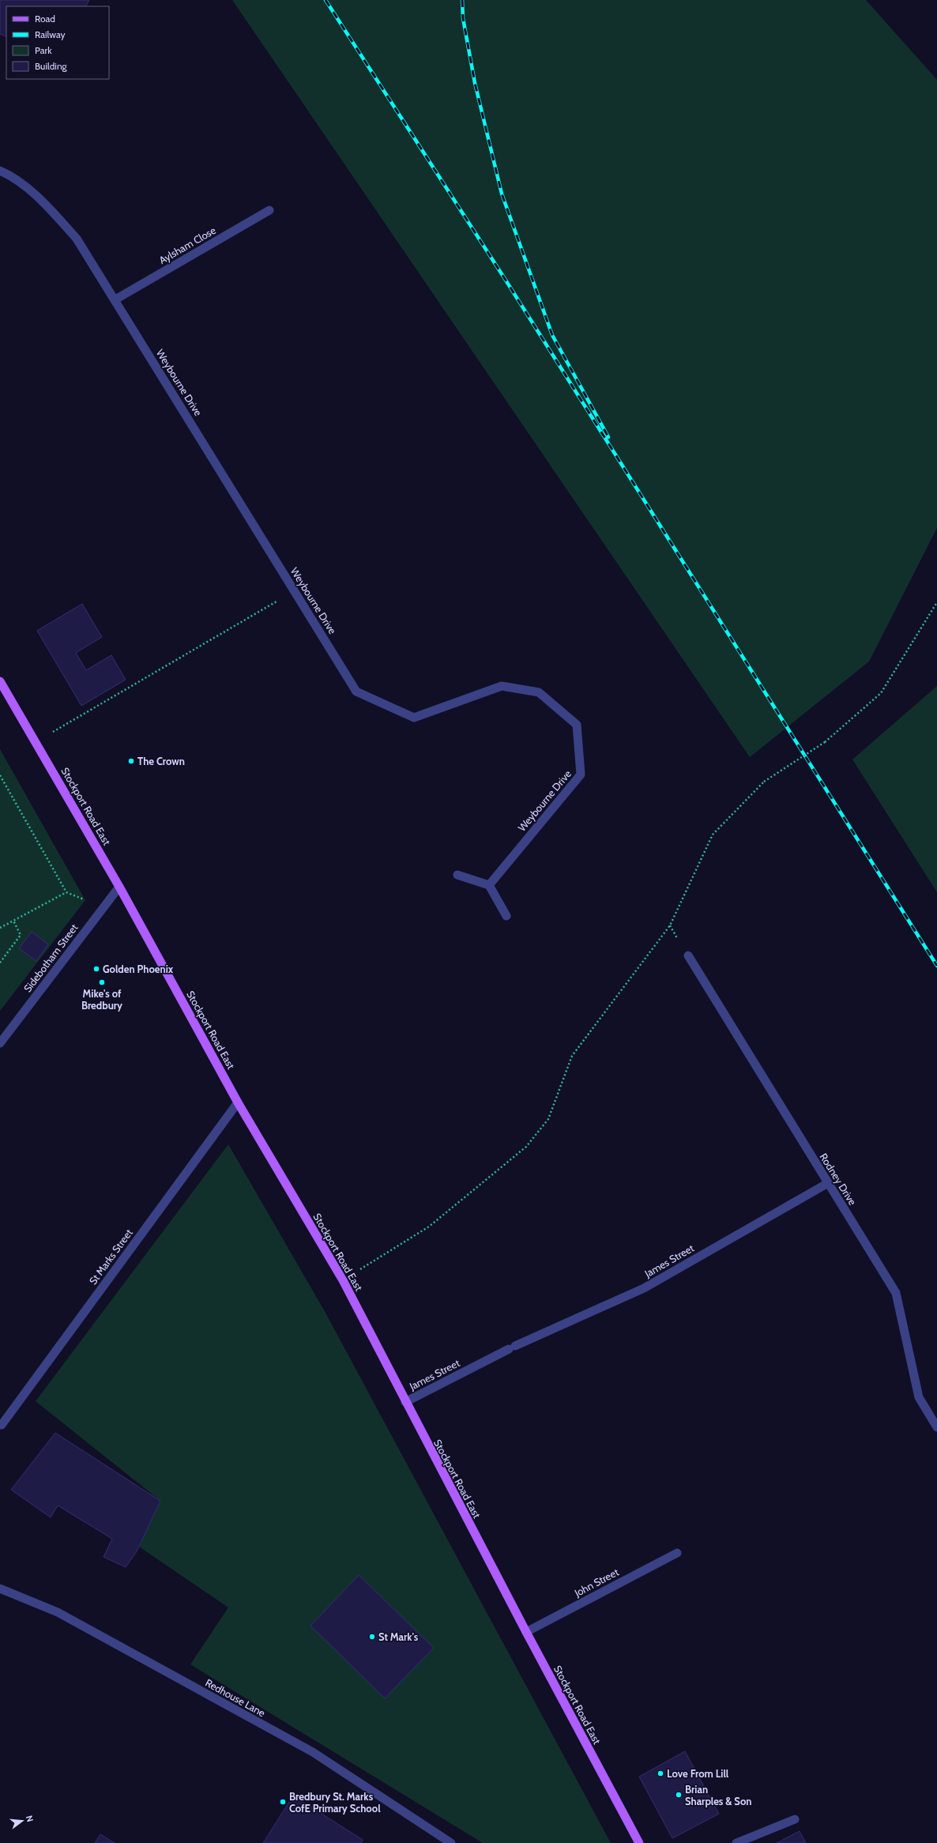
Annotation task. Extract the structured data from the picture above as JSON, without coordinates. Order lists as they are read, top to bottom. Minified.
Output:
{"streets":{"main road":["Stockport Road East"],"street":["Aylsham Close","Weybourne Drive","Sidebotham Street","Rodney Drive","St Marks Street","James Street","John Street","Redhouse Lane"]},"crossings":[["Aylsham Close","Weybourne Drive"],["Stockport Road East","Sidebotham Street"],["Stockport Road East","St Marks Street"],["Stockport Road East","James Street"],["Stockport Road East","John Street"],["Rodney Drive","James Street"]],"places":["The Crown","Golden Phoenix","Mike's of Bredbury","St Mark's","Love From Lill","Brian Sharples & Son","Bredbury St. Marks CofE Primary School"],"legend":["Road","Railway","Park","Building"],"north":"right"}
